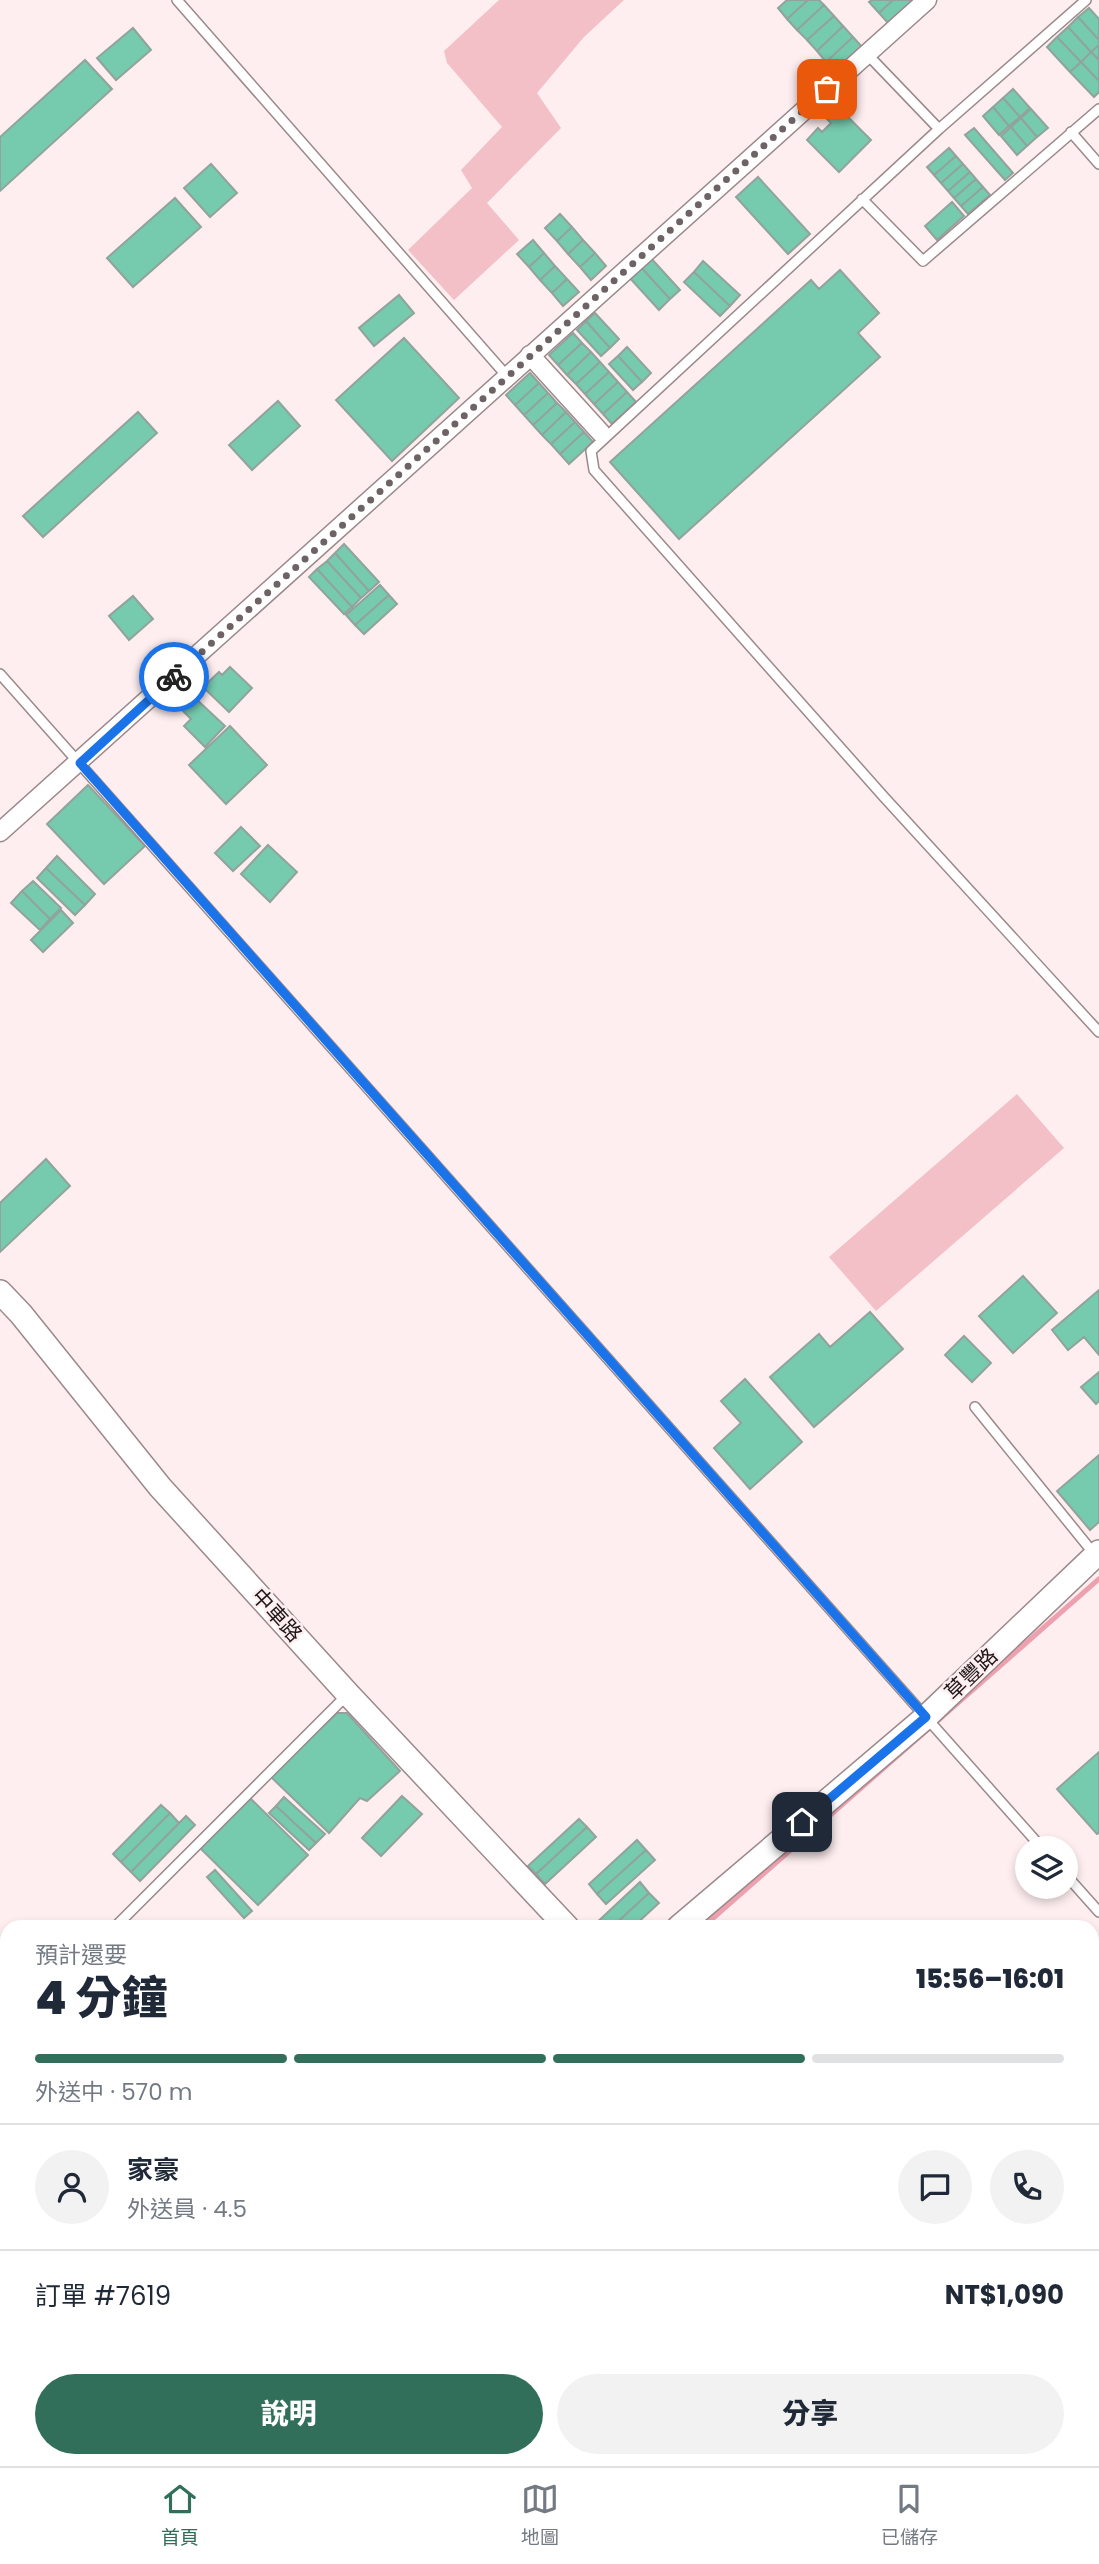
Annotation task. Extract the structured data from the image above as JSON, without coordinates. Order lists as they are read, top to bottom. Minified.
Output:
{"streets":{"street":["中車路","草豐路"]},"page":{"heading":["4 分鐘","預計還要","15:56–16:01"],"panel":["家豪","外送員 · 4.5","訂單 #7619","NT$1,090"],"bar":"外送中 · 570 m","buttons":["說明","分享"],"tabs":["首頁","地圖","已儲存"]}}
